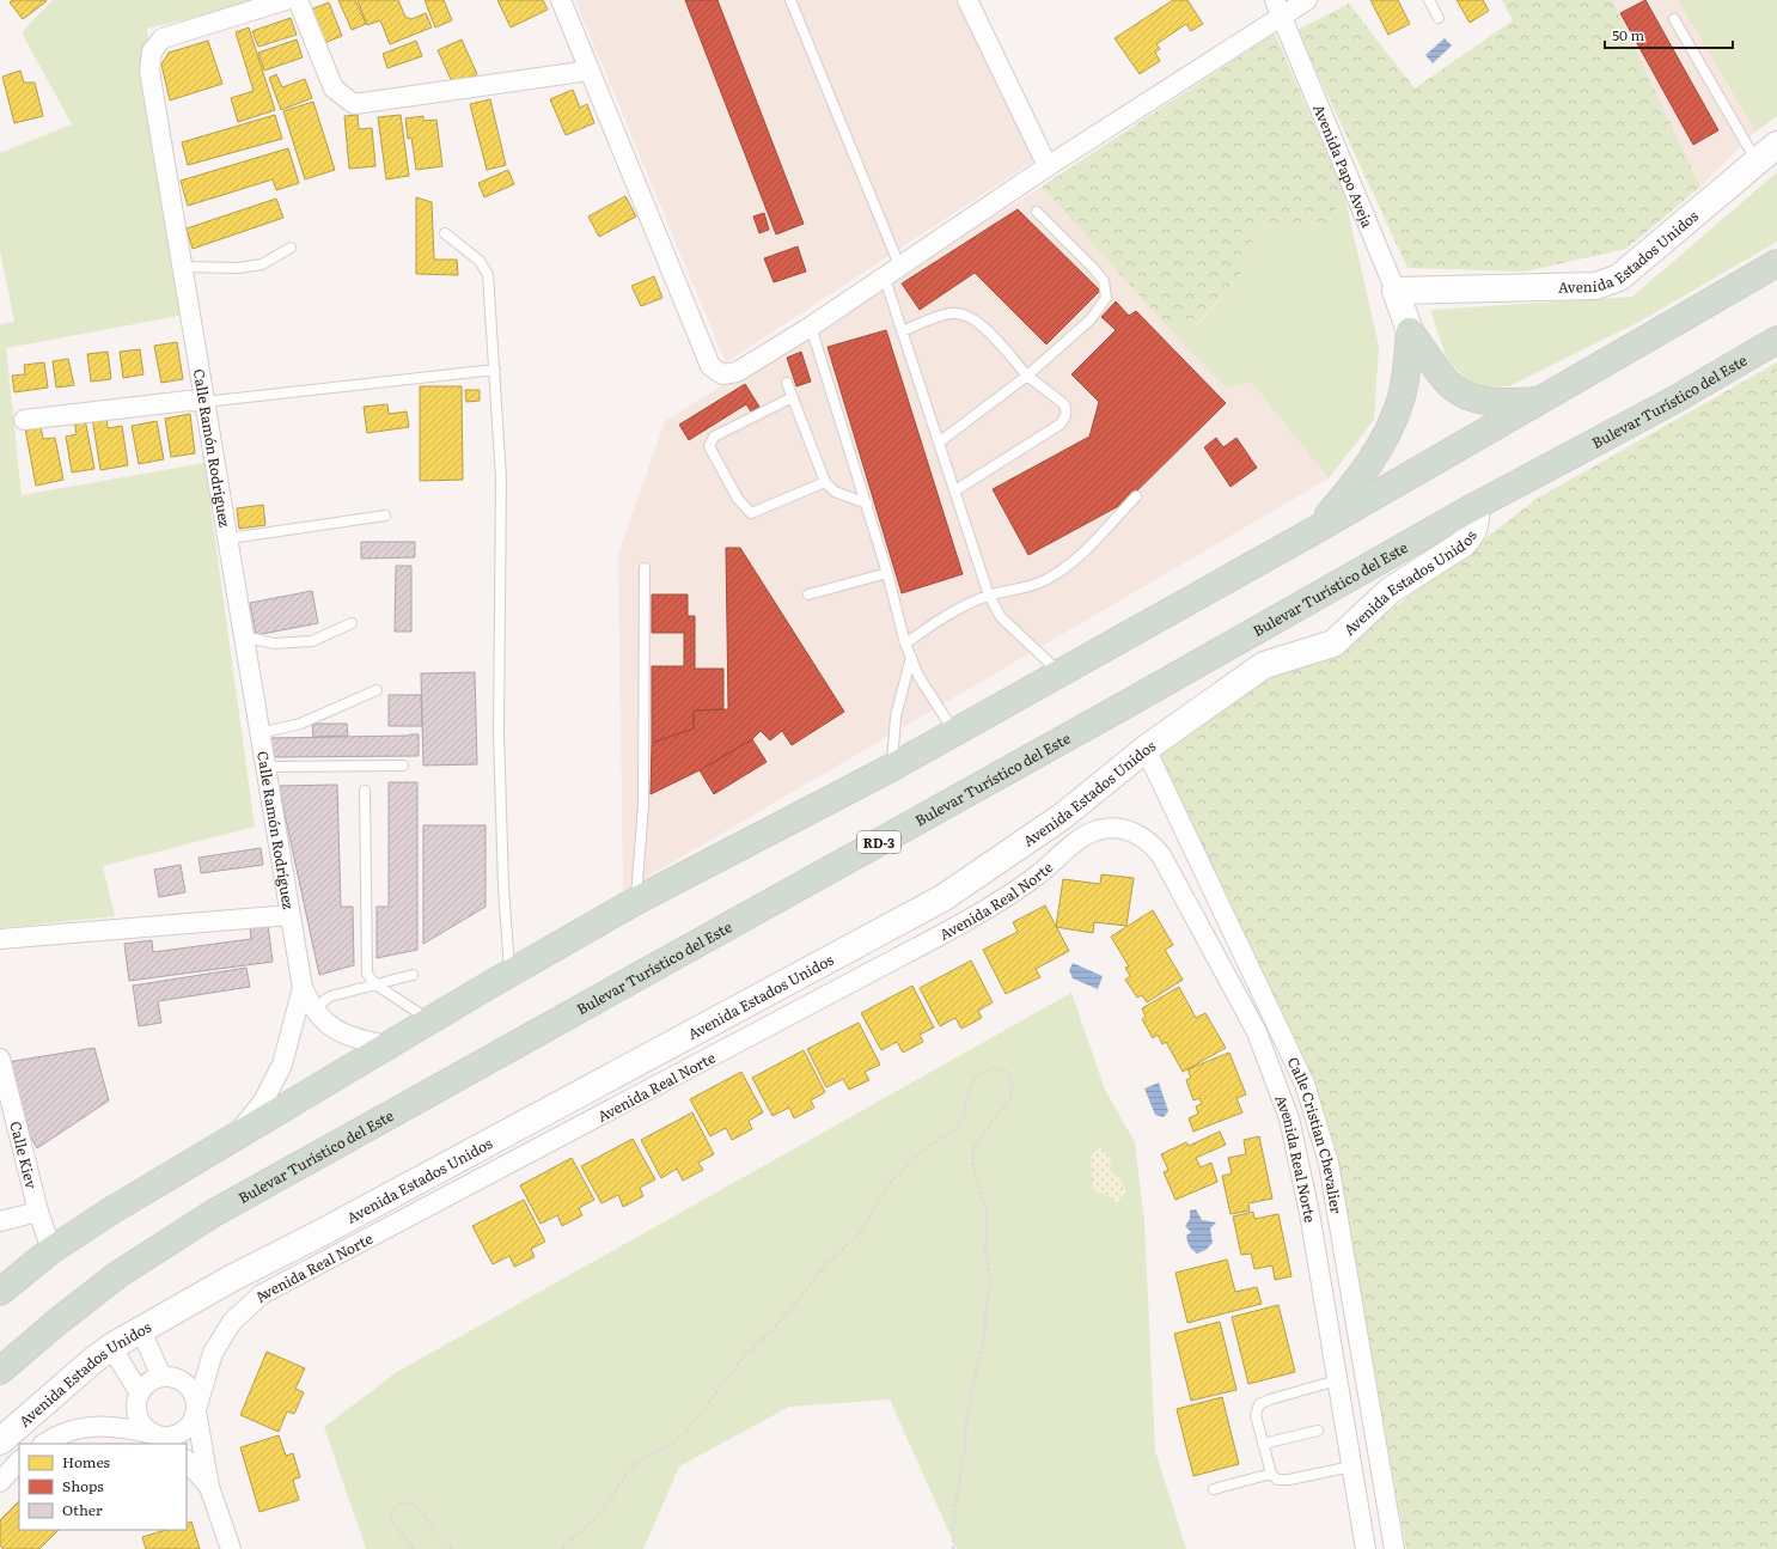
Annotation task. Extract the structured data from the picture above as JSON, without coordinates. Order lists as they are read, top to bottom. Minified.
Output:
{"streets":{"highway":["Bulevar Turístico del Este","RD-3"],"street":["Avenida Papo Aveja","Avenida Estados Unidos","Calle Ramón Rodríguez","Avenida Real Norte","Calle Cristian Chevalier","Calle Kiev"]},"crossings":[["Avenida Papo Aveja","Avenida Estados Unidos"],["Avenida Estados Unidos","Bulevar Turístico del Este"],["Avenida Estados Unidos","Calle Cristian Chevalier"]],"legend":["Homes","Shops","Other"],"scale_bar":"50 m"}
